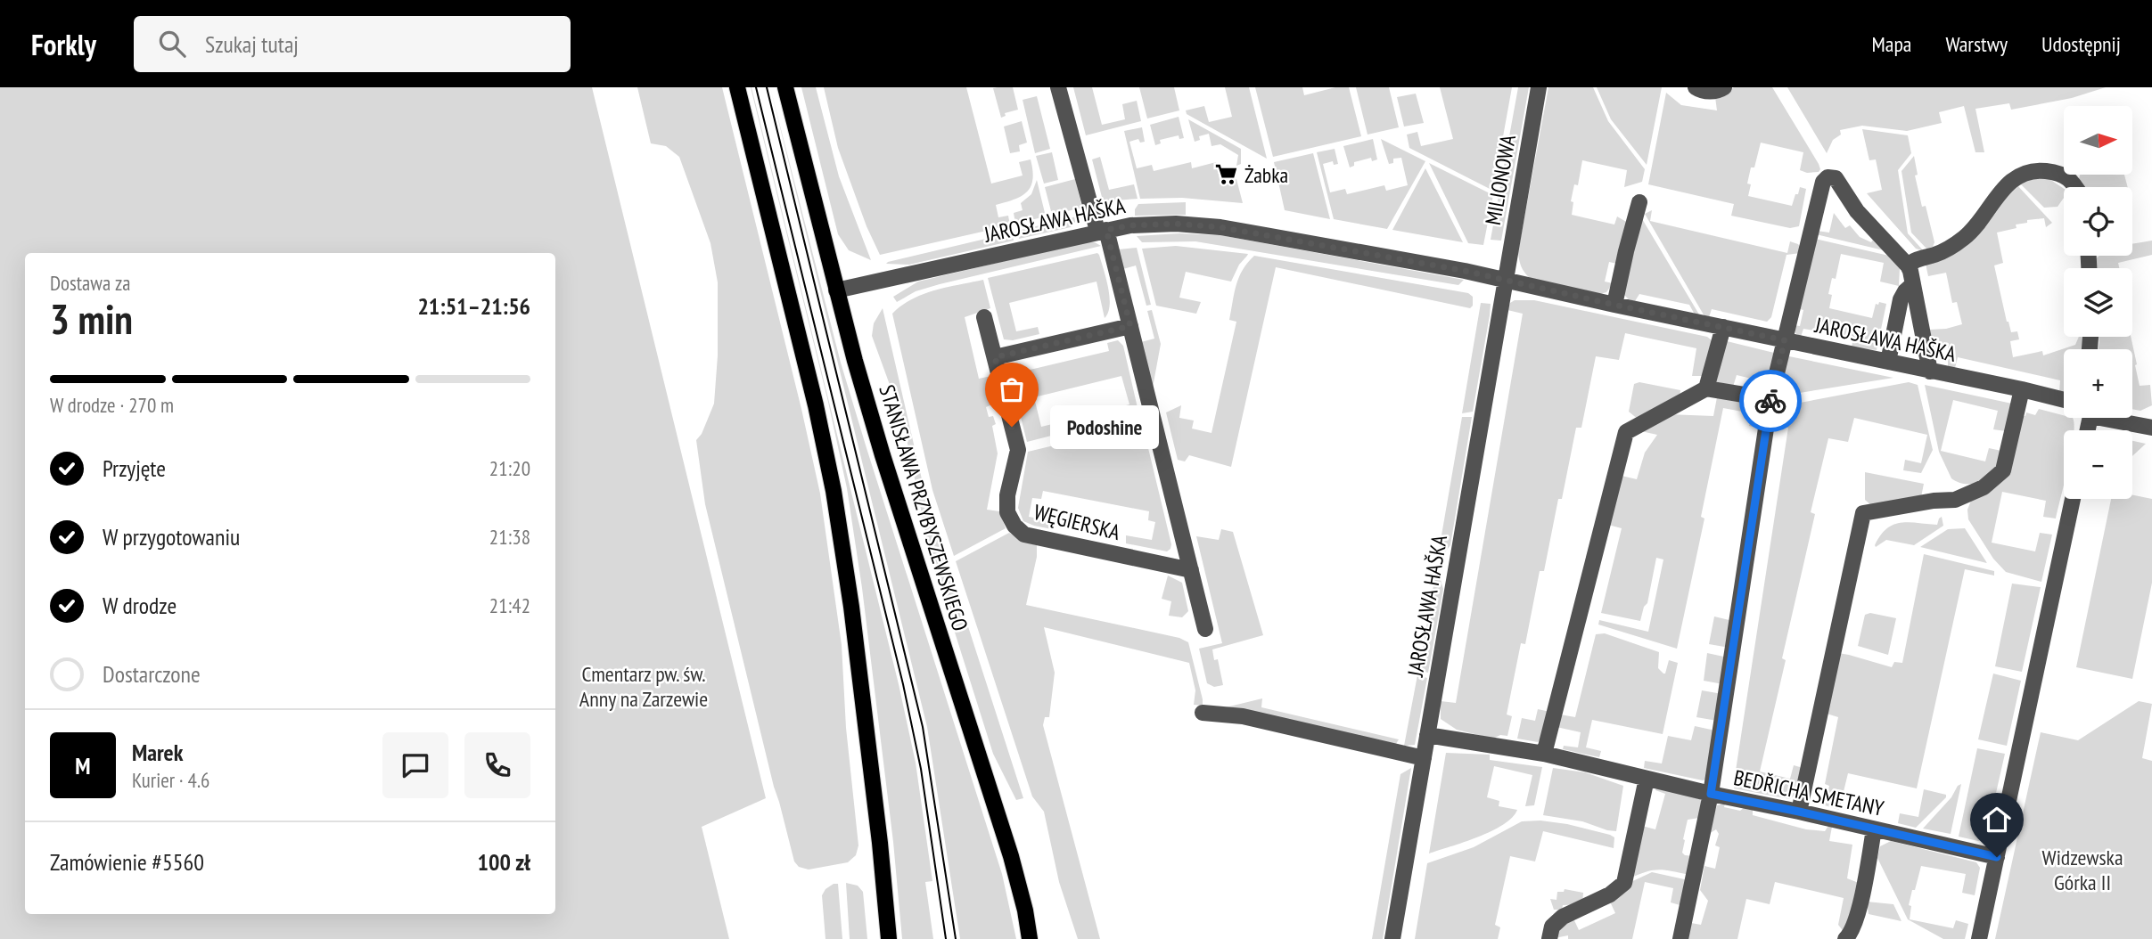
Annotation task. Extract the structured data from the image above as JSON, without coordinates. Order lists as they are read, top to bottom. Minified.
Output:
{"streets":{"main road":["STANISŁAWA PRZYBYSZEWSKIEGO"],"street":["MILIONOWA","JAROSŁAWA HAŠKA","WĘGIERSKA","BEDŘICHA SMETANY"]},"crossings":[["MILIONOWA","JAROSŁAWA HAŠKA"],["JAROSŁAWA HAŠKA","STANISŁAWA PRZYBYSZEWSKIEGO"],["JAROSŁAWA HAŠKA","BEDŘICHA SMETANY"]],"parks":["Cmentarz pw. św. Anny na Zarzewie","Widzewska Górka II"],"places":{"supermarket":["Żabka"],"other":["Podoshine"]},"north":"right","page":{"header":"Forkly","search":"Szukaj tutaj","nav":["Mapa","Warstwy","Udostępnij"],"map_buttons":["+","−"],"heading":["3 min","Dostawa za","21:51–21:56"],"panel":["Marek","Kurier · 4.6","Zamówienie #5560","100 zł"],"bar":"W drodze · 270 m","bubble":"Podoshine","list":[["Przyjęte","21:20"],["W przygotowaniu","21:38"],["W drodze","21:42"],"Dostarczone"],"round":"M"}}
